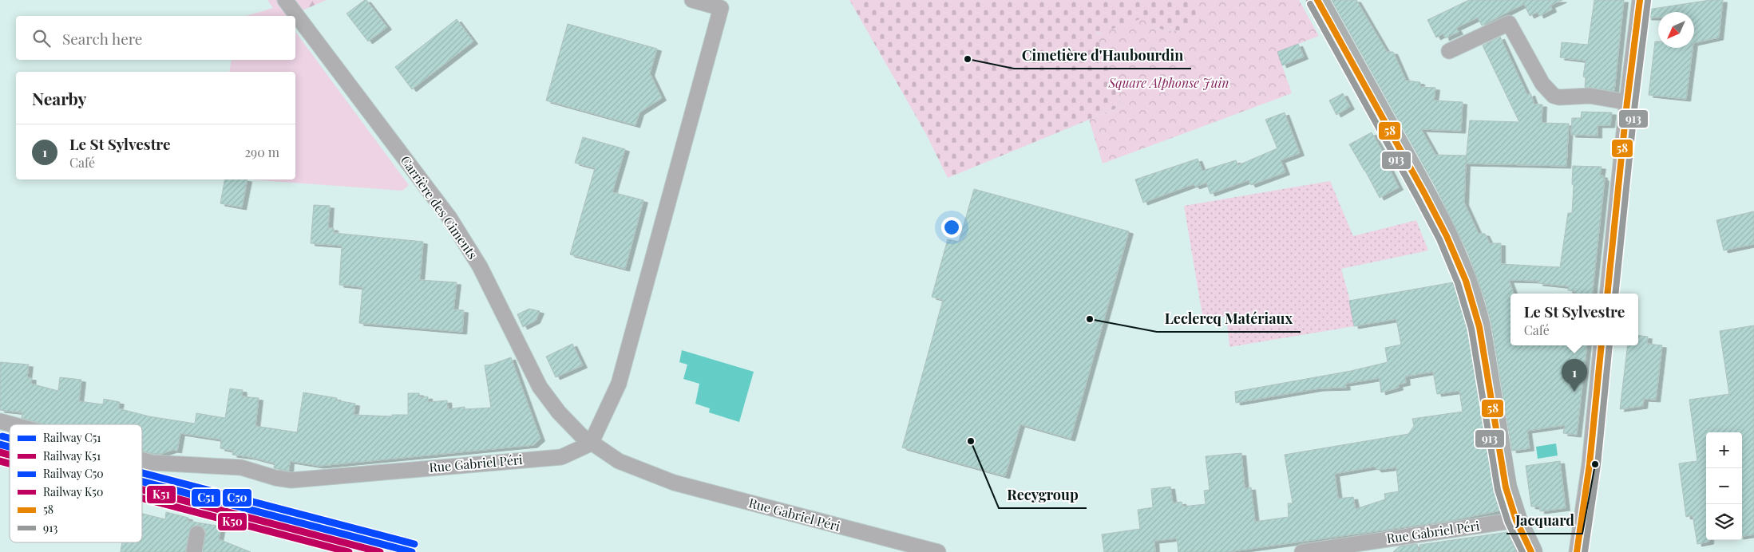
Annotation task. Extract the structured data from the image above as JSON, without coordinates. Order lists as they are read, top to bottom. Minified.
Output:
{"streets":{"street":["Carrière des Ciments","Rue Gabriel Péri"]},"crossings":[["Carrière des Ciments","Rue Gabriel Péri"]],"parks":["Square Alphonse Juin"],"places":["Cimetière d'Haubourdin","Leclercq Matériaux","Recygroup","Jacquard"],"lines":["transit line 58","transit line 913","rail line C50","rail line C51","rail line K51","rail line K50"],"legend":["Railway C51","Railway K51","Railway C50","Railway K50","58","913"],"north":"bottom left","page":{"search":"Search here","heading":"Nearby","list":[{"mark":"1","name":"Le St Sylvestre","note":"Café","value":"290 m"}],"popup":["Le St Sylvestre","Café"],"pins":"1","map_buttons":["+","−"]}}
